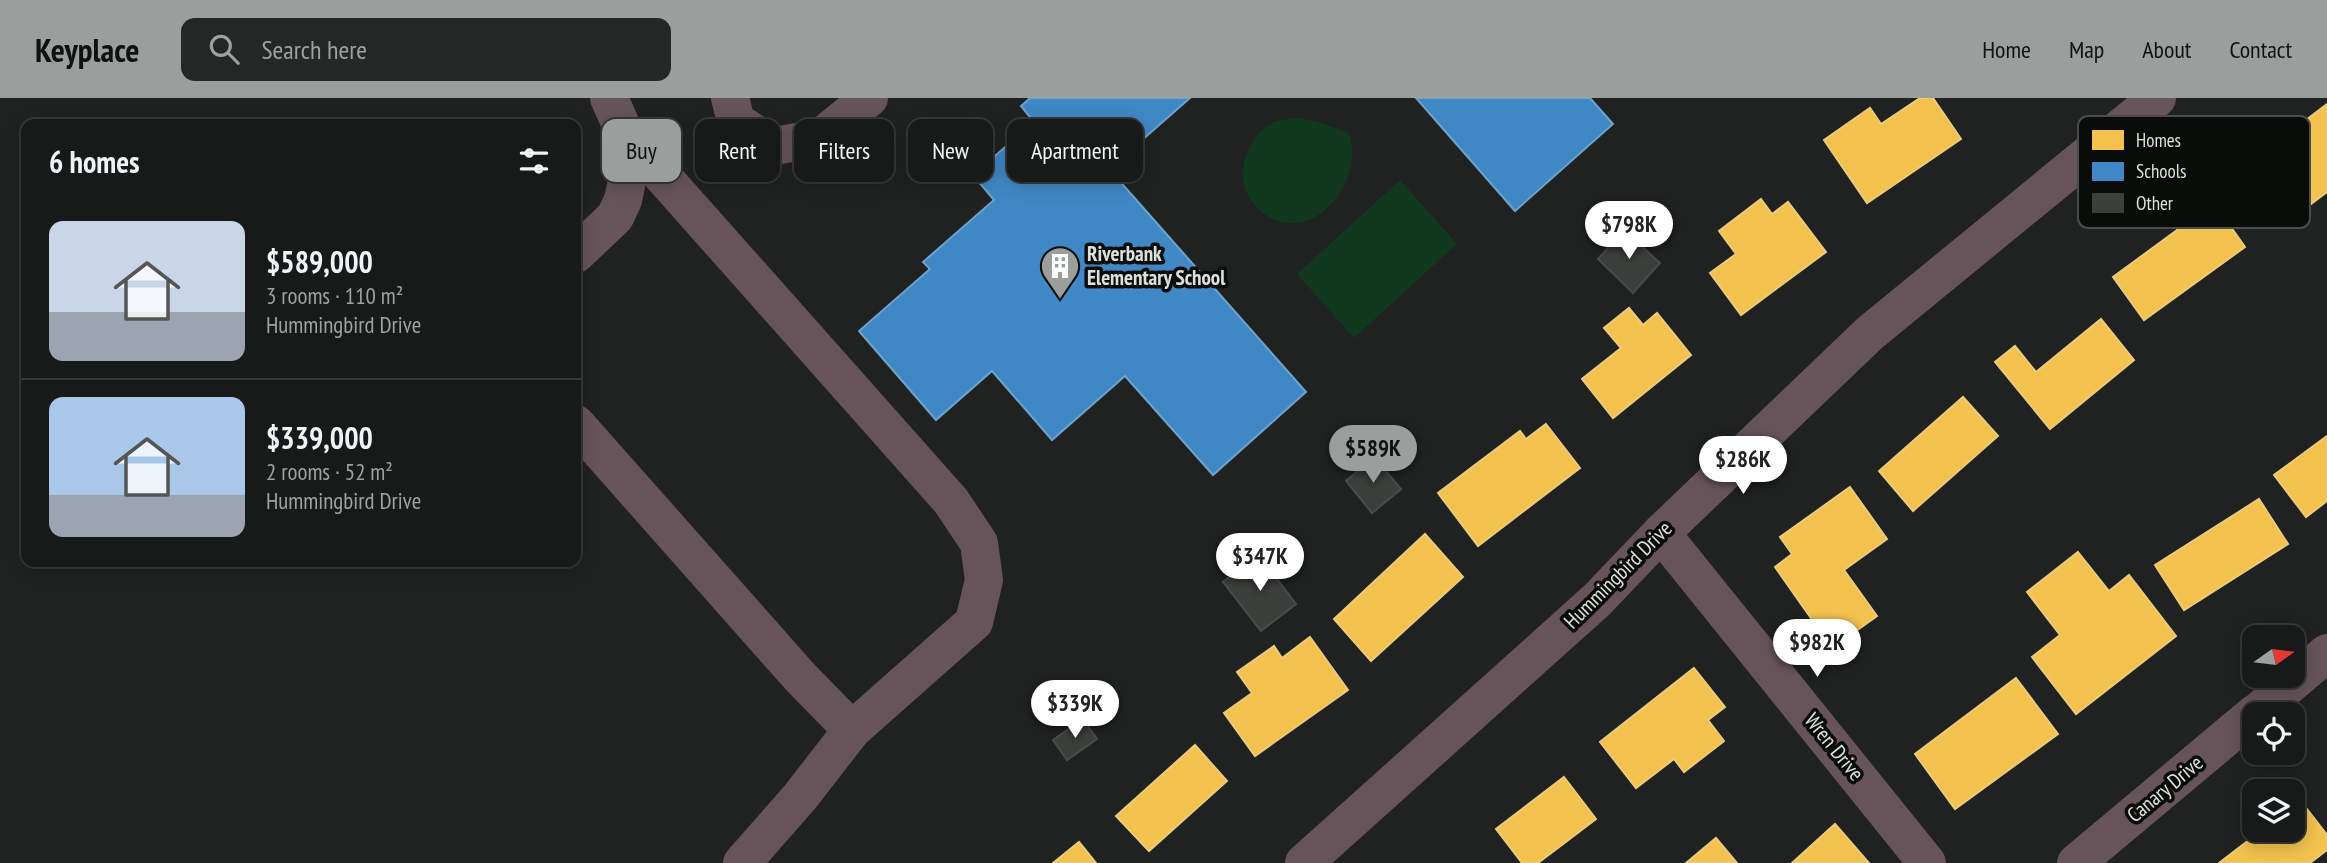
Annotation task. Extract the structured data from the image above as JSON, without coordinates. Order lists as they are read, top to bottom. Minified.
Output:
{"streets":{"street":["Hummingbird Drive","Wren Drive","Canary Drive"]},"crossings":[["Hummingbird Drive","Wren Drive"]],"places":{"building":["Riverbank Elementary School"]},"legend":["Homes","Schools","Other"],"north":"right","page":{"header":"Keyplace","search":"Search here","nav":["Home","Map","About","Contact"],"chip":["Buy","Rent","Filters","New","Apartment"],"heading":"6 homes","price":["$798K","$589K","$286K","$347K","$982K","$339K"],"list":[{"name":"$589,000","note":"3 rooms · 110 m² · Hummingbird Drive"},{"name":"$339,000","note":"2 rooms · 52 m² · Hummingbird Drive"}]}}
